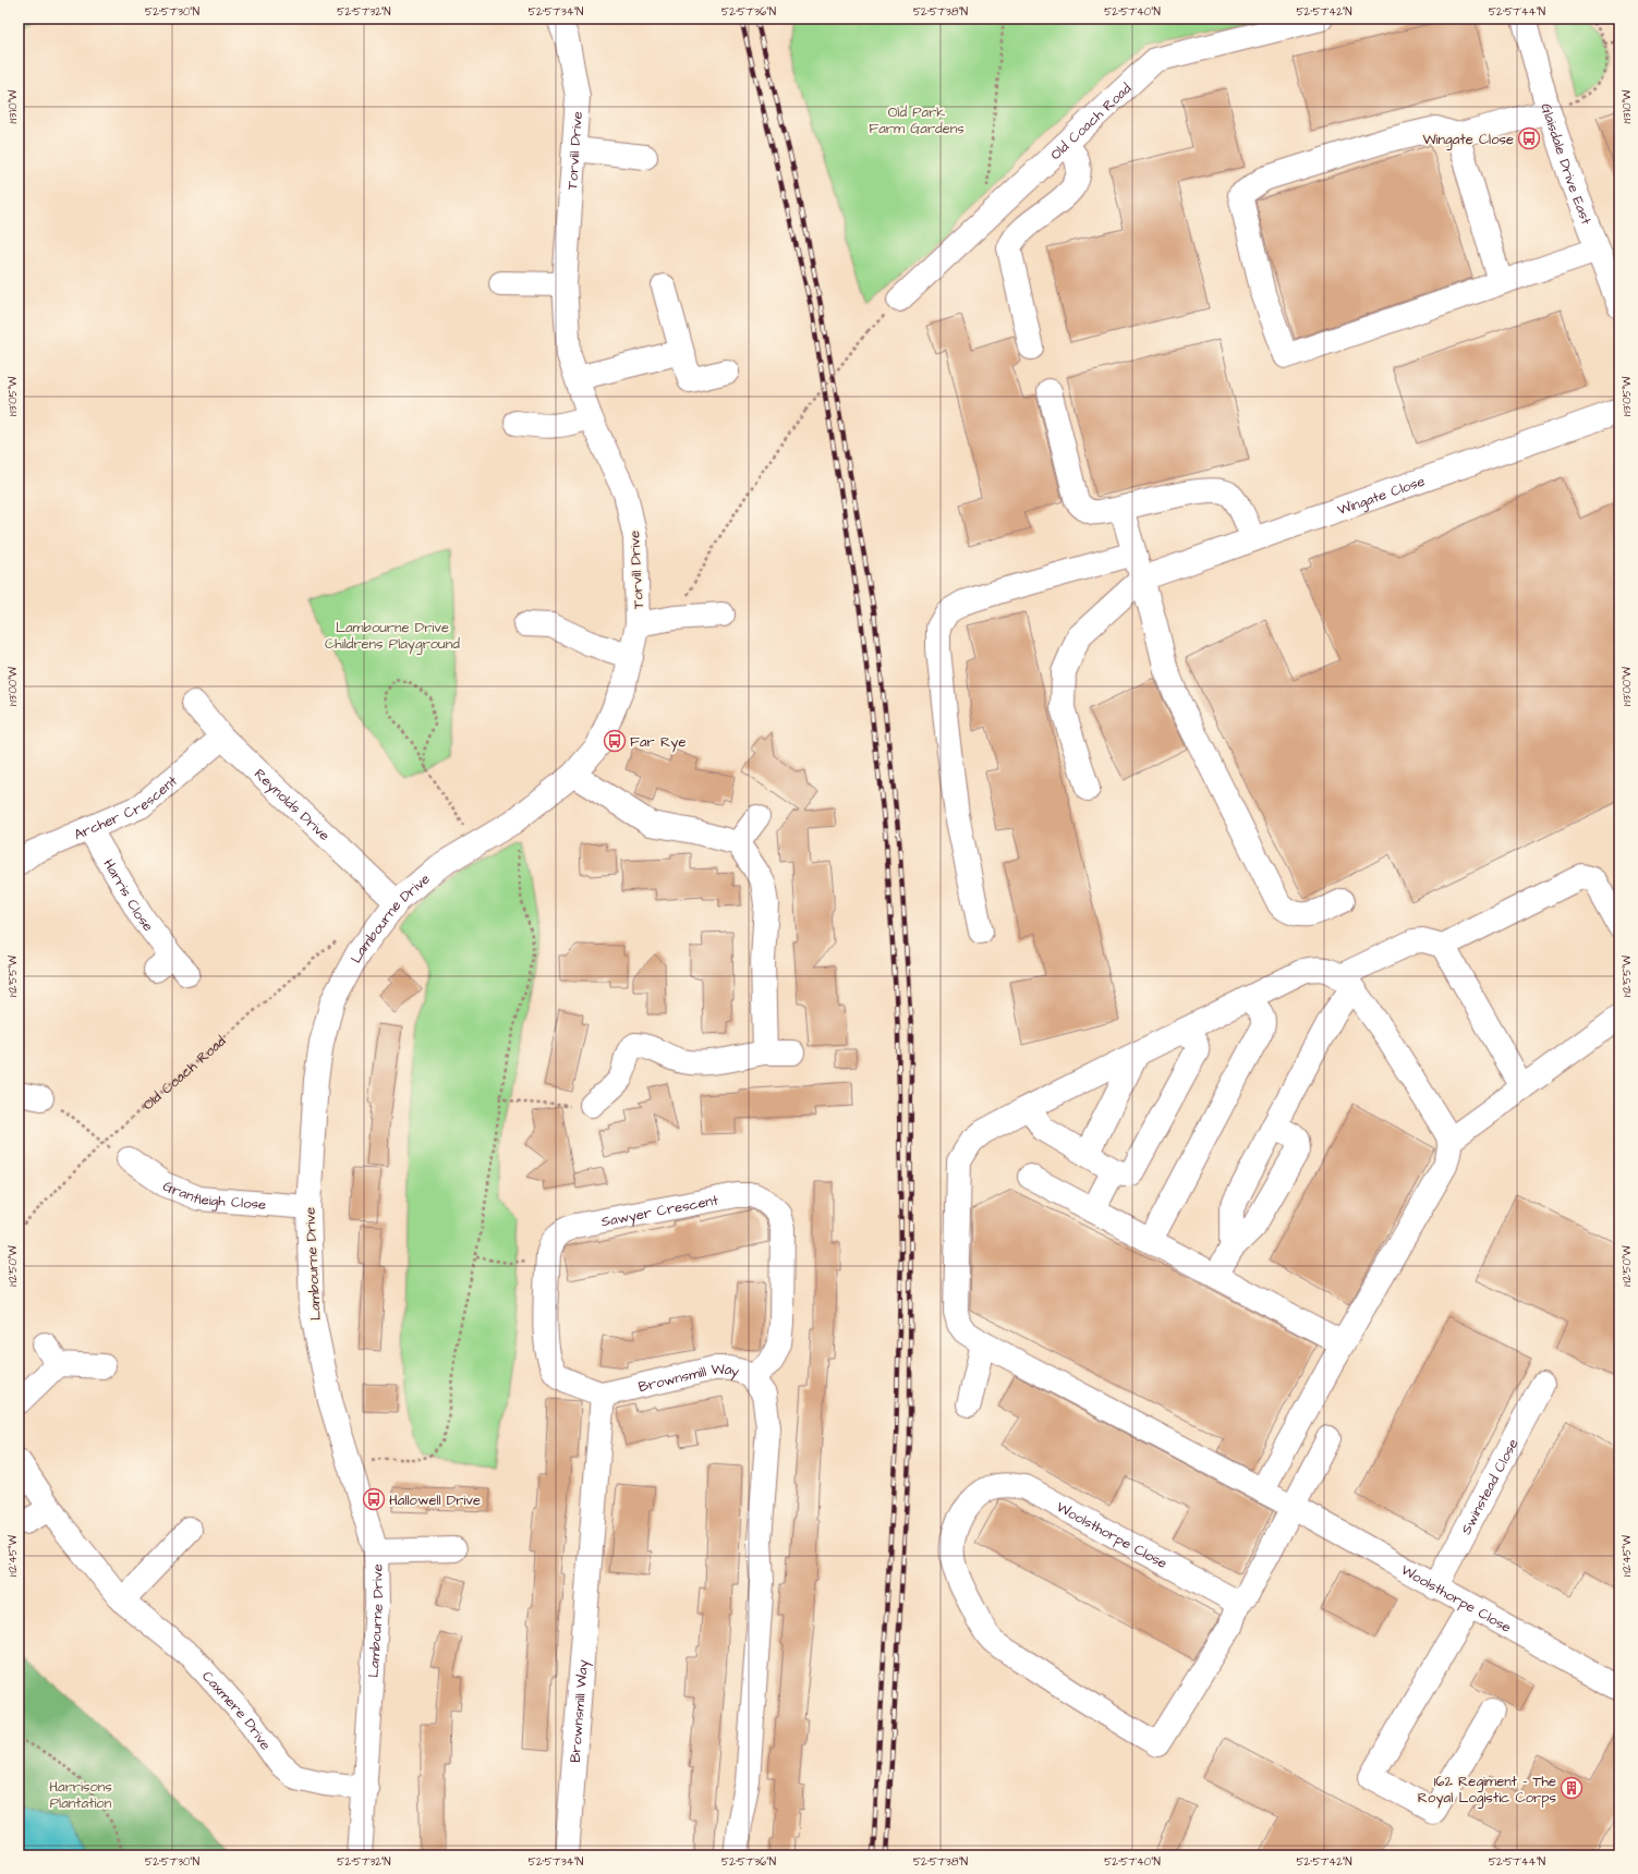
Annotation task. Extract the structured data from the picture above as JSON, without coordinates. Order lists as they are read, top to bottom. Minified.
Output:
{"streets":{"street":["Old Coach Road","Torvill Drive","Glaisdale Drive East","Wingate Close","Reynolds Drive","Archer Crescent","Harris Close","Lambourne Drive","Grantleigh Close","Sawyer Crescent","Brownsmill Way","Swinstead Close","Woolsthorpe Close","Caxmere Drive"]},"crossings":[["Old Coach Road","Lambourne Drive"],["Torvill Drive","Lambourne Drive"],["Reynolds Drive","Archer Crescent"],["Reynolds Drive","Lambourne Drive"],["Archer Crescent","Harris Close"],["Lambourne Drive","Grantleigh Close"],["Lambourne Drive","Caxmere Drive"],["Sawyer Crescent","Brownsmill Way"],["Swinstead Close","Woolsthorpe Close"]],"parks":["Old Park Farm Gardens","Lambourne Drive Childrens Playground","Harrisons Plantation"],"places":{"bus stop":["Wingate Close","Far Rye","Hallowell Drive"],"building":["162 Regiment - The Royal Logistic Corps"]},"coordinates":["52°57'30\"N","52°57'32\"N","52°57'34\"N","52°57'36\"N","52°57'38\"N","52°57'40\"N","52°57'42\"N","52°57'44\"N","1°13'10\"W","1°13'05\"W","1°13'00\"W","1°12'55\"W","1°12'50\"W","1°12'45\"W"]}
